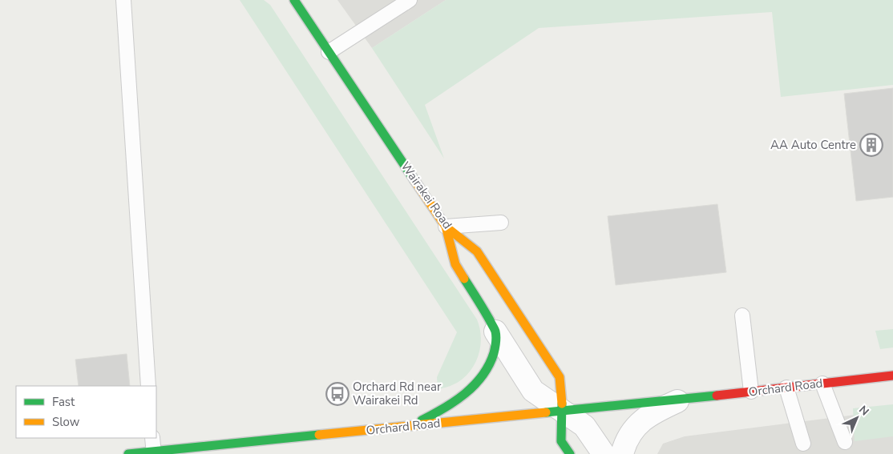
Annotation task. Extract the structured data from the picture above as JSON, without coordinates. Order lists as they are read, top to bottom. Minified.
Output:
{"streets":{"street":["Wairakei Road","Orchard Road"]},"crossings":[["Wairakei Road","Orchard Road"]],"places":{"building":["AA Auto Centre"],"bus stop":["Orchard Rd near Wairakei Rd"]},"legend":["Fast","Slow"],"north":"top right"}
